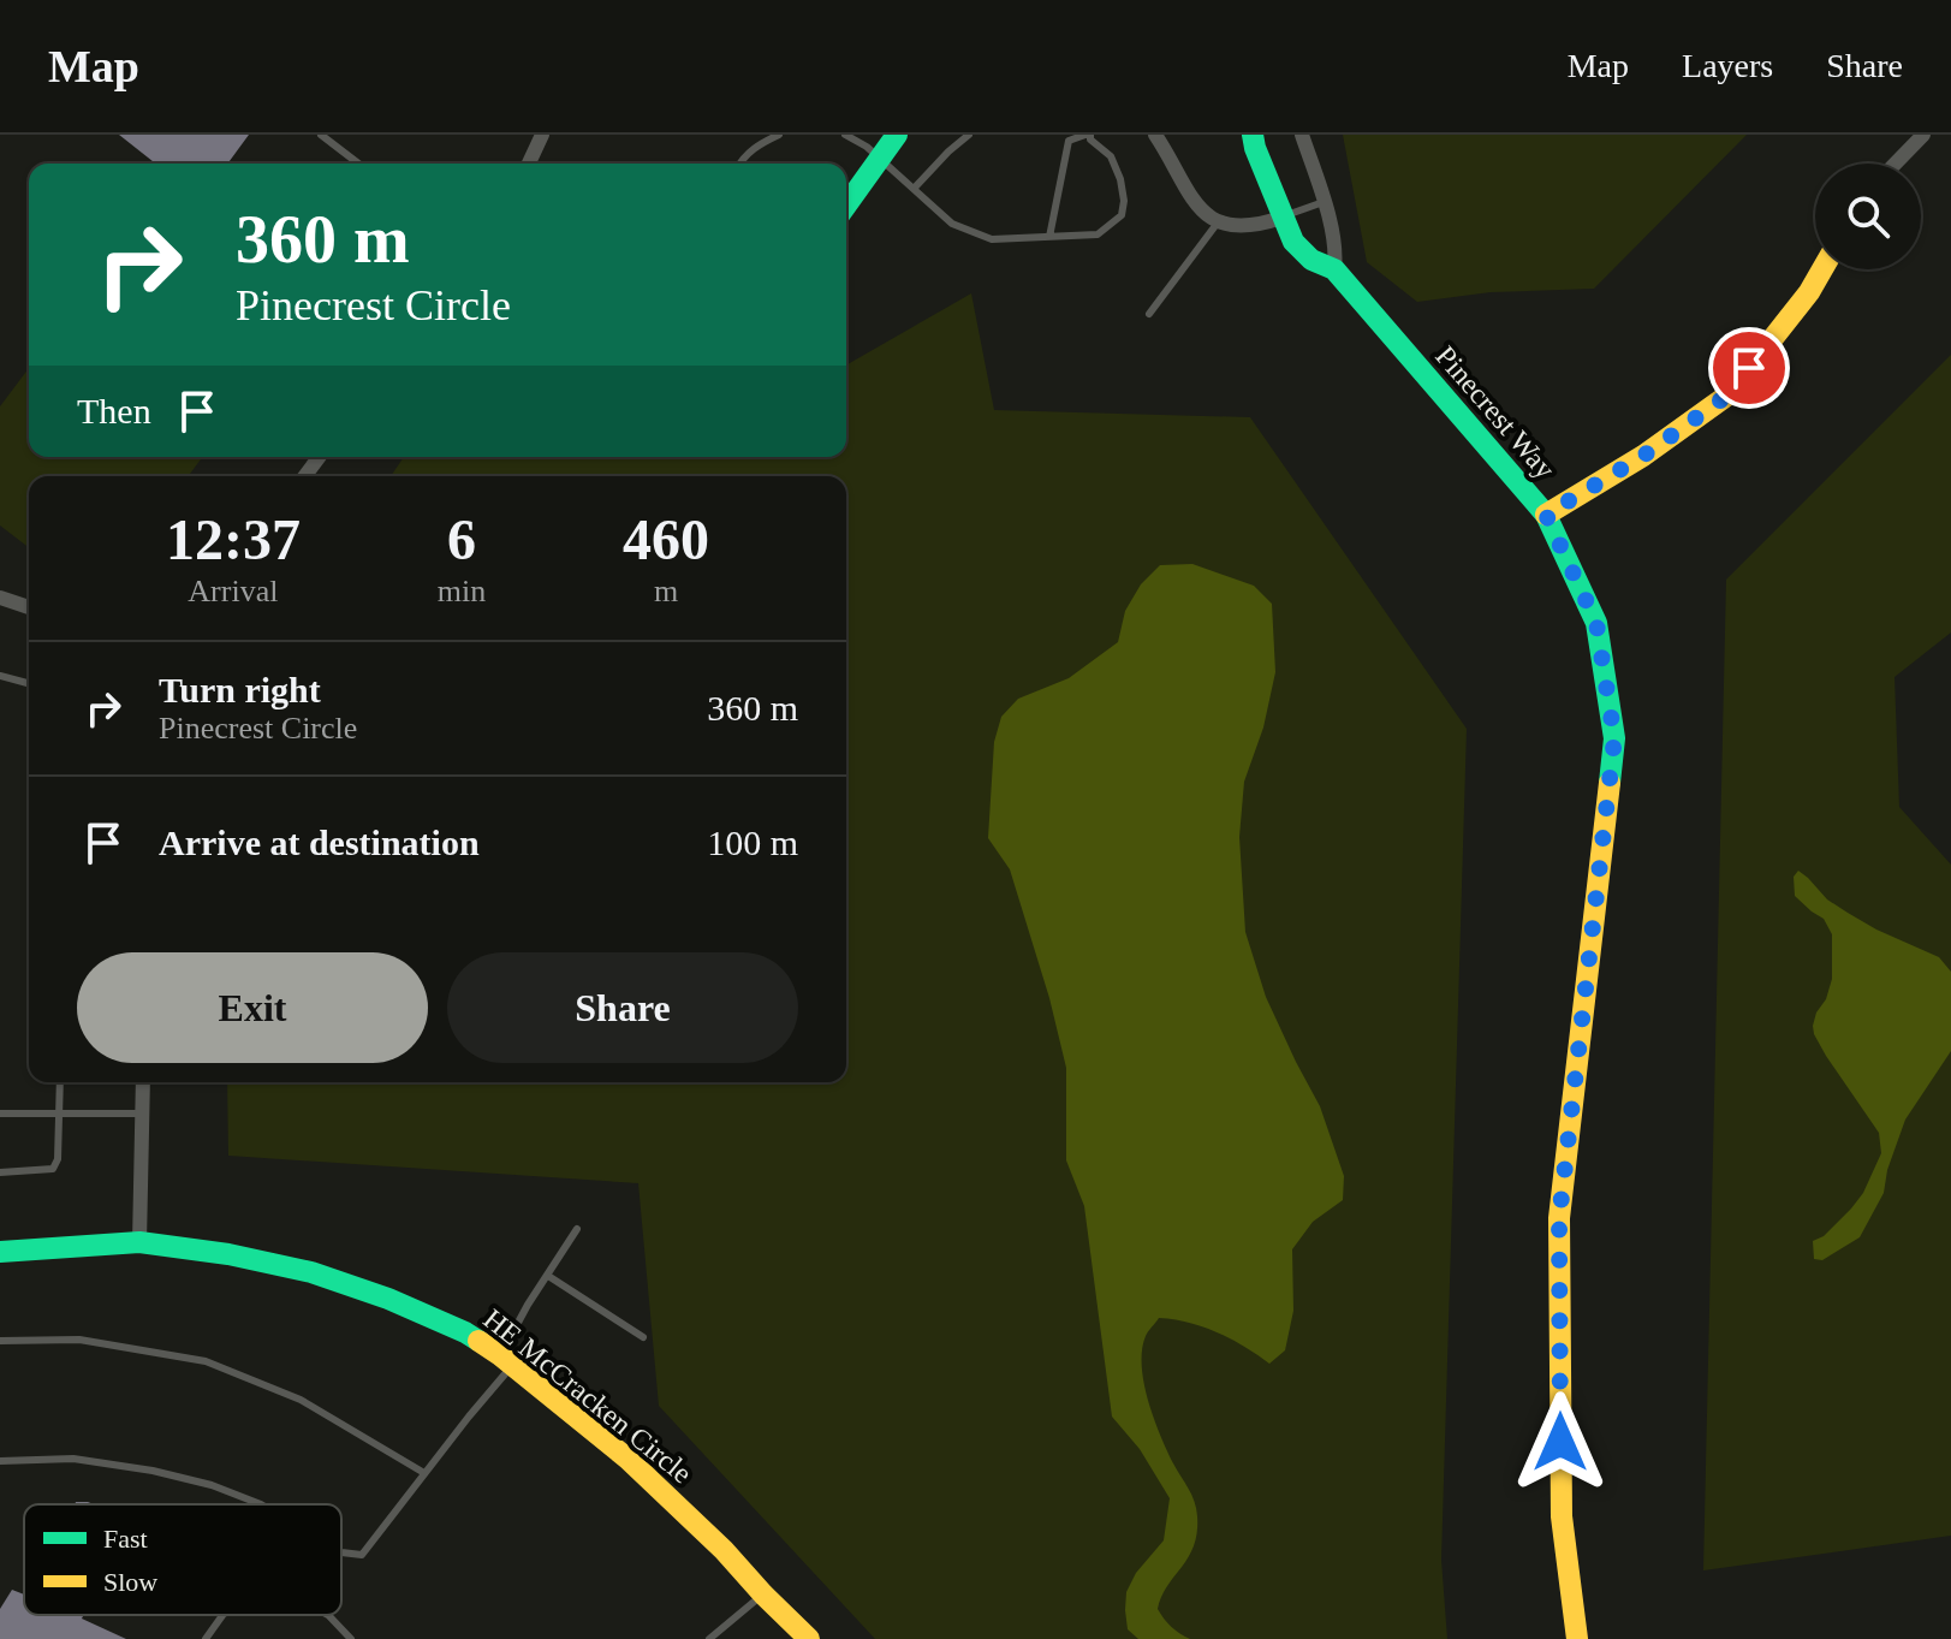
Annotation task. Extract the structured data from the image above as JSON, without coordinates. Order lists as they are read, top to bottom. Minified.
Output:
{"streets":{"street":["Pinecrest Way","HE McCracken Circle"]},"legend":["Fast","Slow"],"page":{"header":"Map","nav":["Map","Layers","Share"],"turn":["360 m","Pinecrest Circle"],"then":"Then","eta":["12:37","Arrival","6","min","460","m"],"list":[{"name":"Turn right","note":"Pinecrest Circle","value":"360 m"},{"name":"Arrive at destination","value":"100 m"}],"buttons":["Exit","Share"]}}
